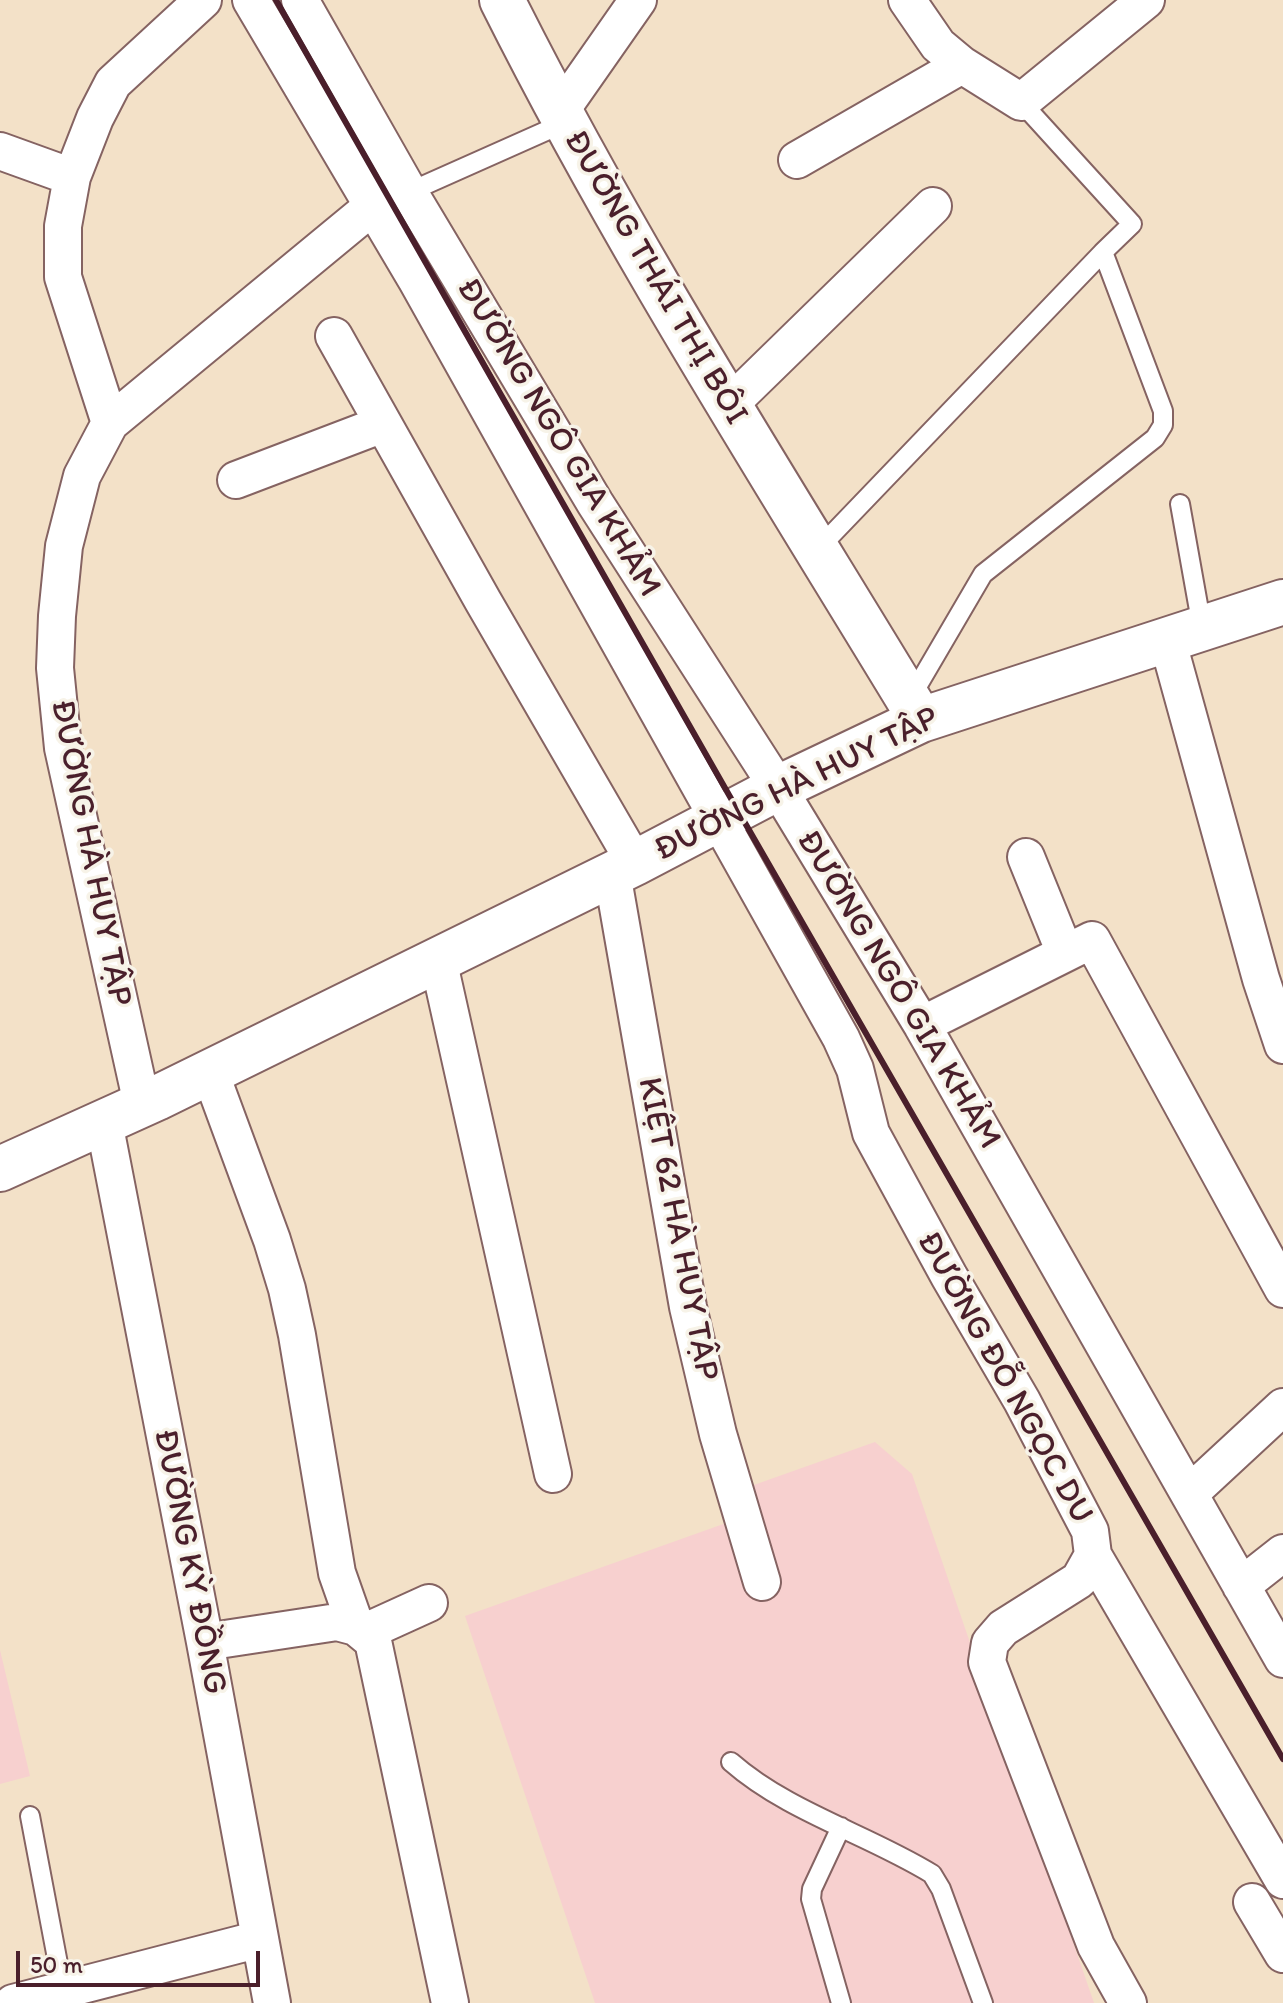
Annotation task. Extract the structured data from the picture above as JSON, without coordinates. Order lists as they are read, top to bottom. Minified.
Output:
{"streets":{"street":["ĐƯỜNG THÁI THỊ BÔI","ĐƯỜNG NGÔ GIA KHẢM","ĐƯỜNG HÀ HUY TẬP","KIỆT 62 HÀ HUY TẬP","ĐƯỜNG ĐỖ NGỌC DU","ĐƯỜNG KỲ ĐỒNG"]},"crossings":[["ĐƯỜNG THÁI THỊ BÔI","ĐƯỜNG HÀ HUY TẬP"],["ĐƯỜNG NGÔ GIA KHẢM","ĐƯỜNG HÀ HUY TẬP"],["ĐƯỜNG HÀ HUY TẬP","KIỆT 62 HÀ HUY TẬP"],["ĐƯỜNG HÀ HUY TẬP","ĐƯỜNG ĐỖ NGỌC DU"],["ĐƯỜNG HÀ HUY TẬP","ĐƯỜNG KỲ ĐỒNG"]],"scale_bar":"50 m"}
